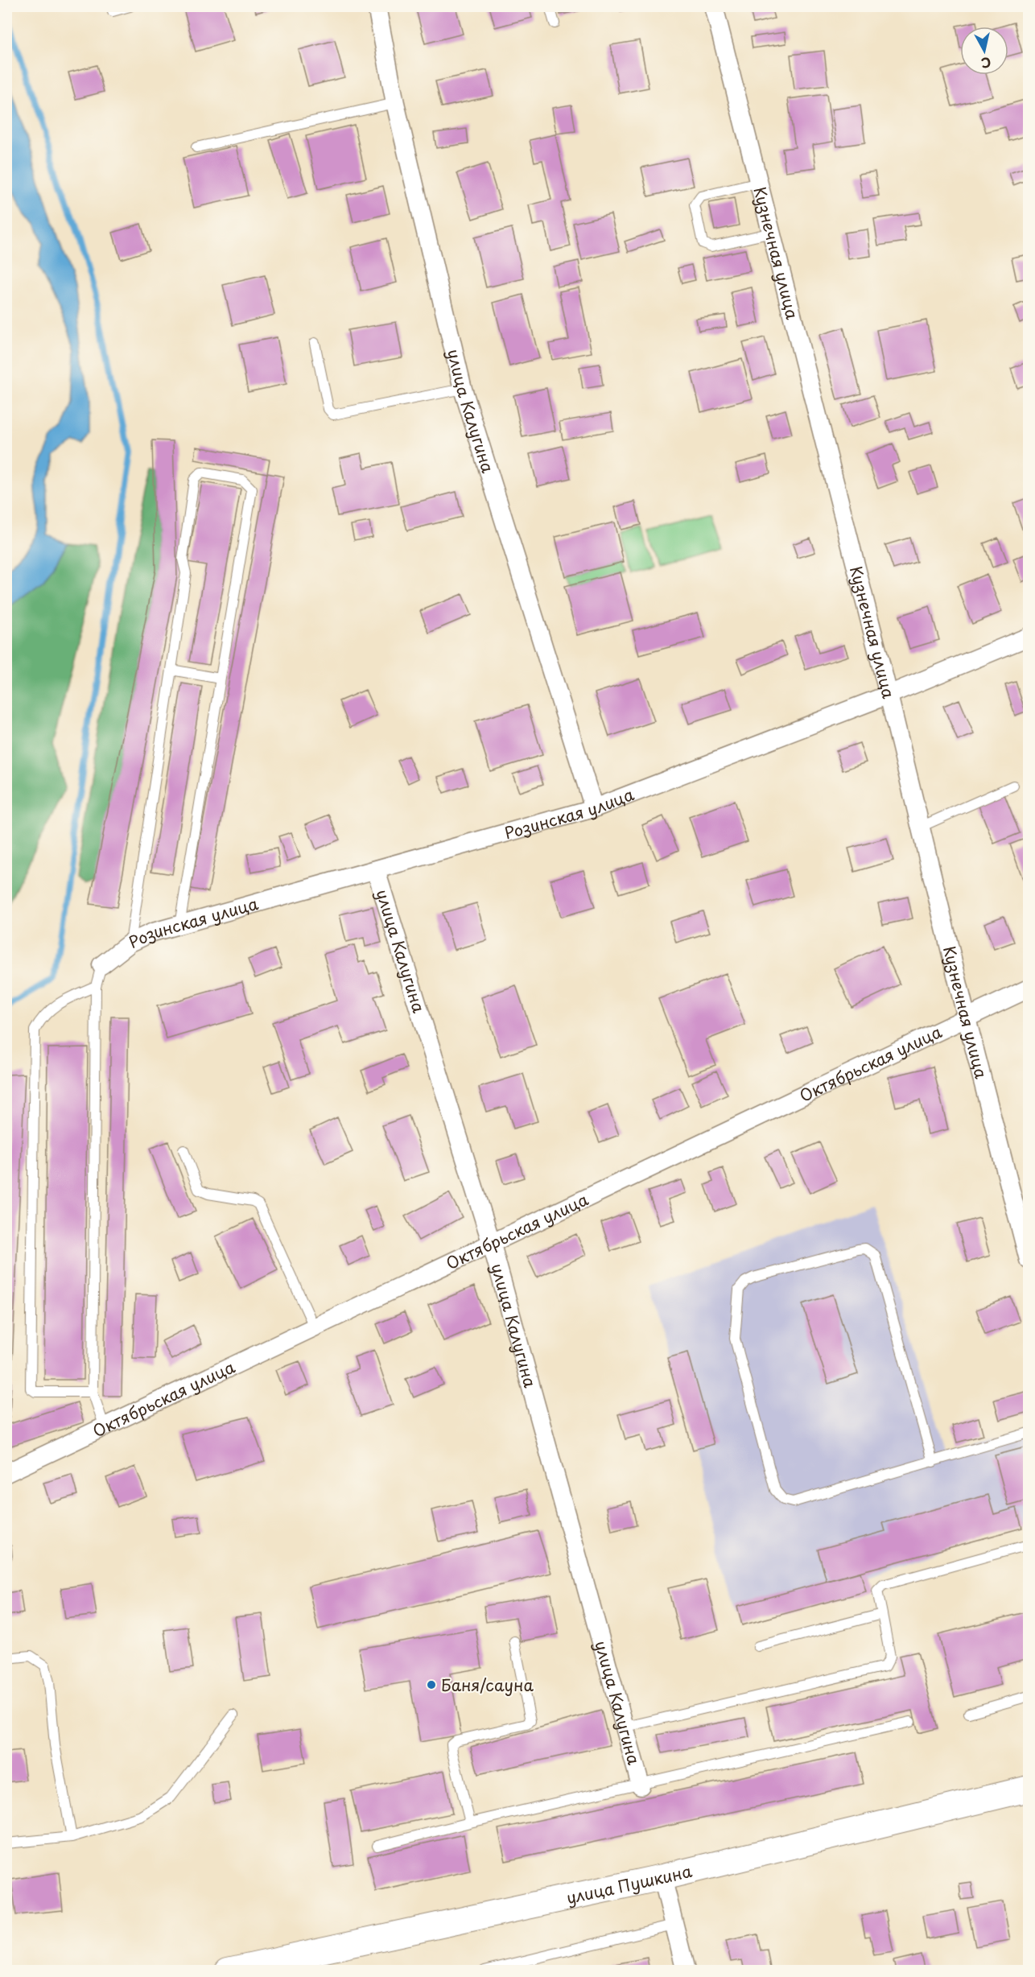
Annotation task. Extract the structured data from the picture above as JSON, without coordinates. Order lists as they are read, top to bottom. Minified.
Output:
{"streets":{"main road":["улица Пушкина"],"street":["Кузнечная улица","улица Калугина","Розинская улица","Октябрьская улица"]},"crossings":[["Кузнечная улица","Розинская улица"],["Кузнечная улица","Октябрьская улица"],["улица Калугина","Розинская улица"],["улица Калугина","Октябрьская улица"]],"places":["Баня/сауна"],"north":"bottom"}
